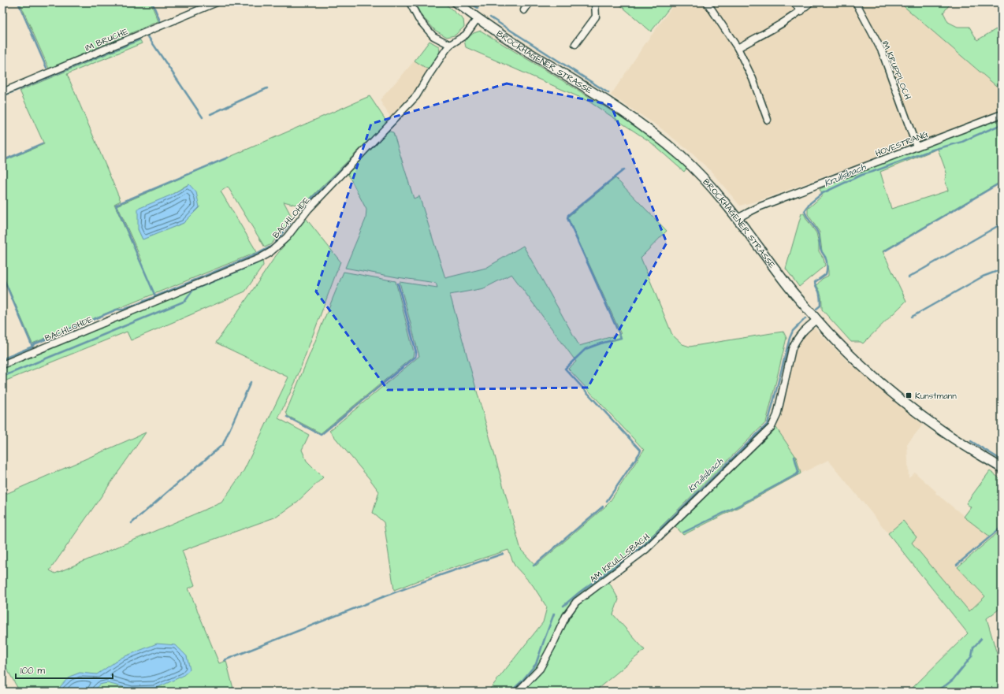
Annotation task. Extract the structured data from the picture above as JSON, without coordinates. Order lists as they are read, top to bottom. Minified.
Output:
{"streets":{"main road":["BROCKHAGENER STRASSE"],"street":["IM BRUCHE","IM KRUPPLOCH","HOVESTRANG","BACHLOHDE","AM KRULLSBACH"]},"crossings":[["BROCKHAGENER STRASSE","HOVESTRANG"],["BROCKHAGENER STRASSE","BACHLOHDE"],["BROCKHAGENER STRASSE","AM KRULLSBACH"],["IM KRUPPLOCH","HOVESTRANG"]],"water":["Krullsbach"],"places":{"transit":["Kunstmann"]},"scale_bar":"100 m"}
